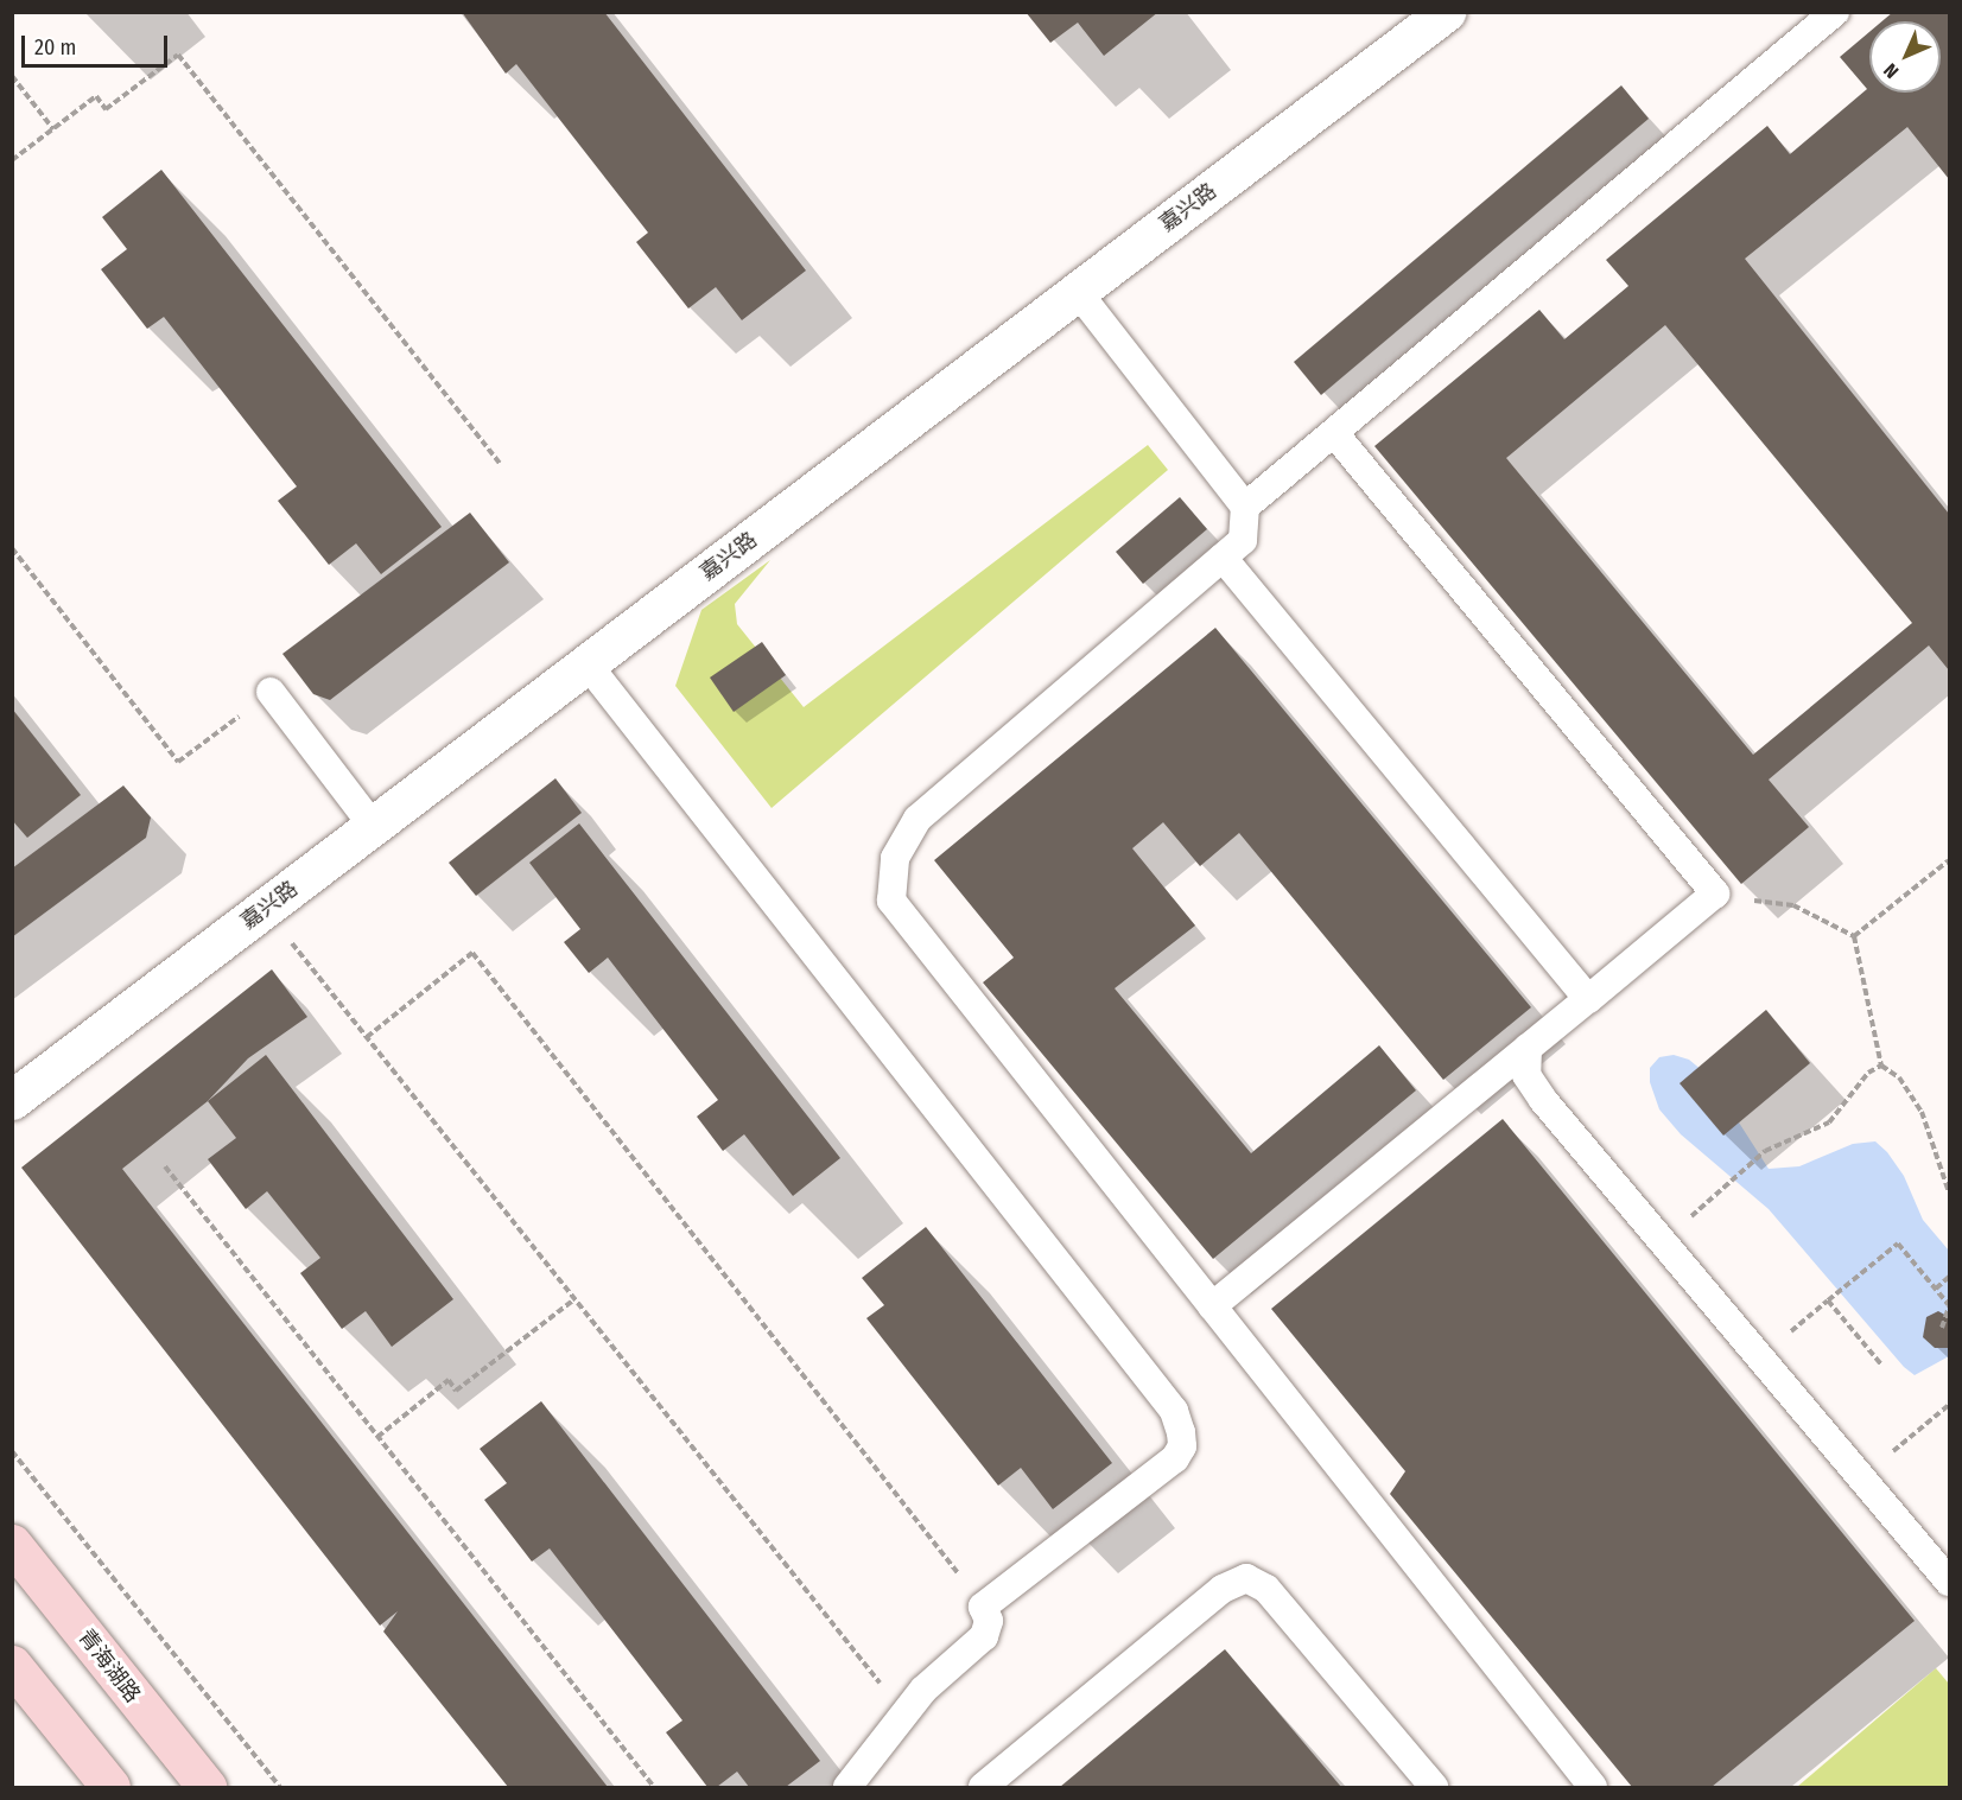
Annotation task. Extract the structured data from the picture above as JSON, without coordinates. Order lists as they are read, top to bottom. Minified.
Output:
{"streets":{"main road":["青海湖路"],"street":["嘉兴路"]},"scale_bar":"20 m","north":"bottom left"}
